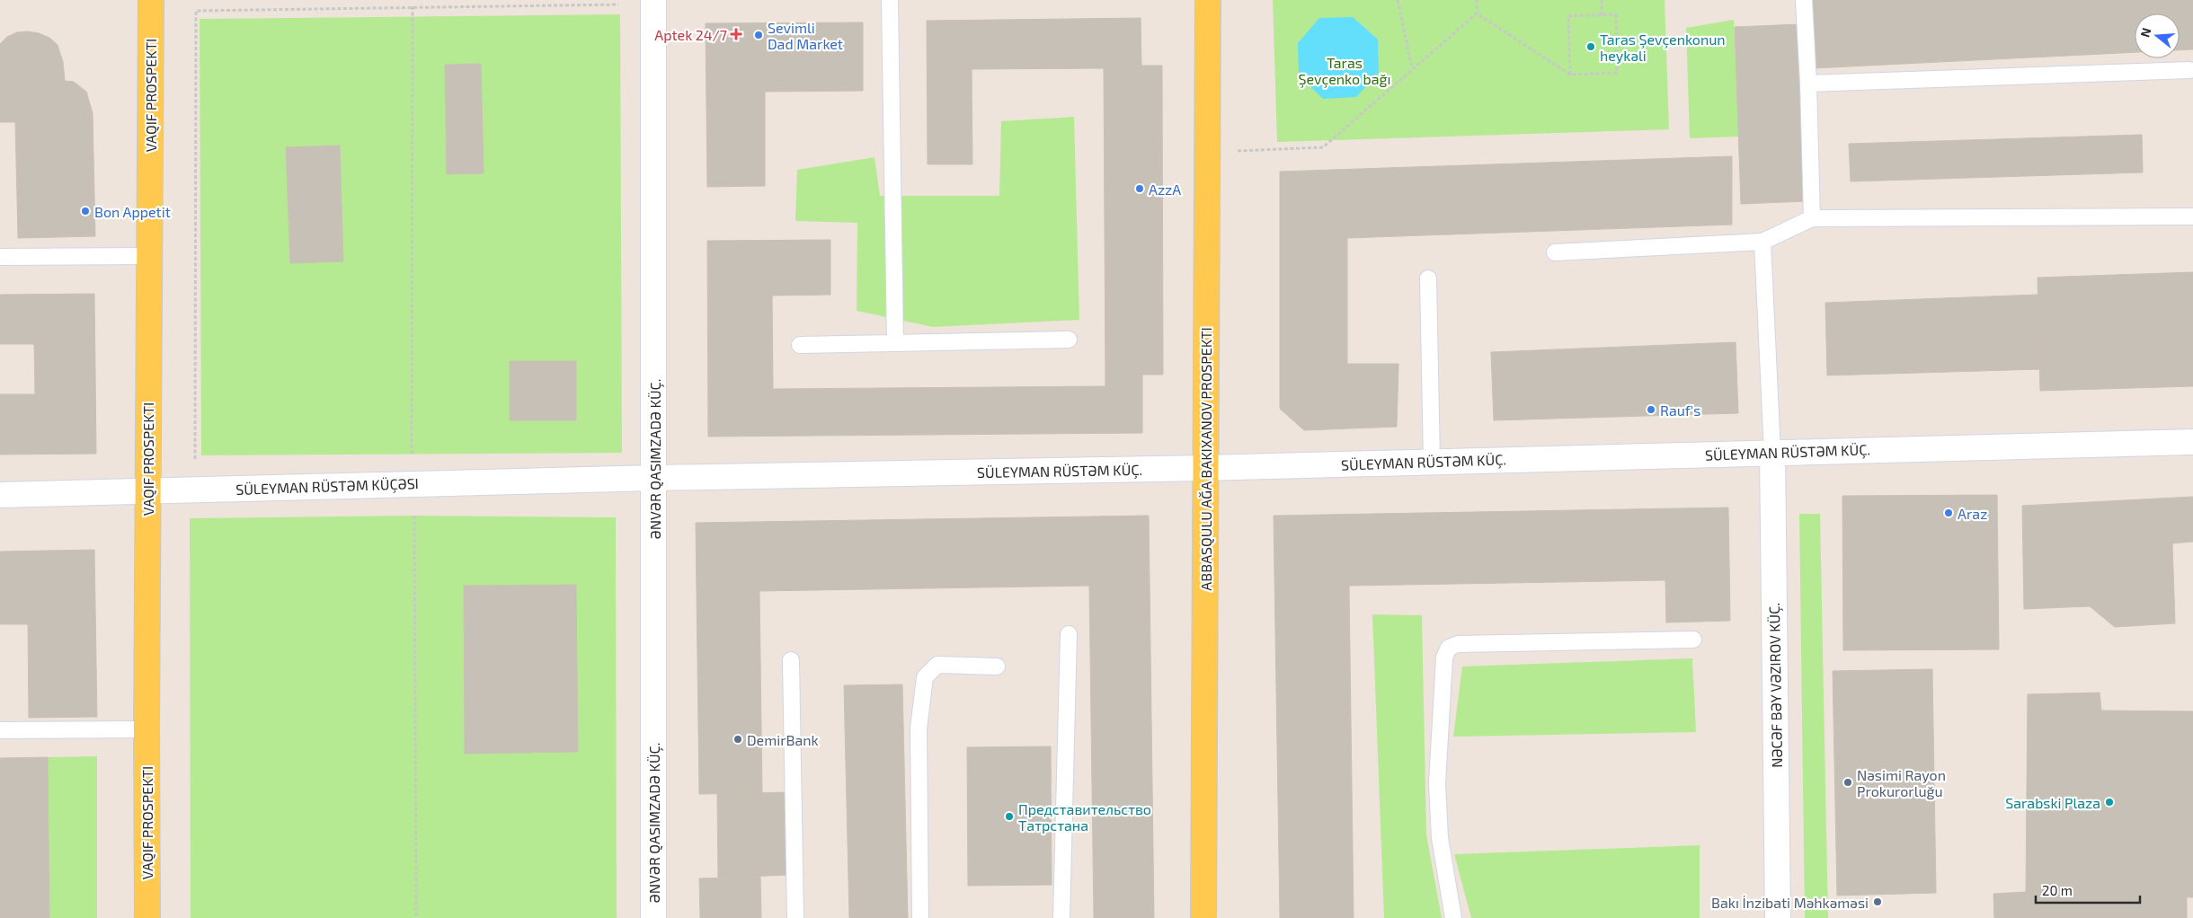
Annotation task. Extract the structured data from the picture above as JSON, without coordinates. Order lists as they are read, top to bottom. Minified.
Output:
{"streets":{"main road":["VAQIF PROSPEKTI"],"street":["SÜLEYMAN RÜSTƏM KÜÇ.","SÜLEYMAN RÜSTƏM KÜÇƏSI","NƏCƏF BƏY VƏZIROV KÜÇ."]},"crossings":[["VAQIF PROSPEKTI","SÜLEYMAN RÜSTƏM KÜÇƏSI"],["SÜLEYMAN RÜSTƏM KÜÇ.","SÜLEYMAN RÜSTƏM KÜÇƏSI"],["SÜLEYMAN RÜSTƏM KÜÇ.","NƏCƏF BƏY VƏZIROV KÜÇ."]],"parks":["Taras Şevçenko bağı"],"places":{"health":["Aptek 24/7"],"other":["Sevimli Dad Market","Taras Şevçenkonun heykəli","AzzA","Bon Appetit","Rauf's","Araz","DemirBank","Nəsimi Rayon Prokurorluğu","Sarabski Plaza","Представительство Татрстана","Bakı İnzibati Məhkəməsi"]},"scale_bar":"20 m","north":"left"}
